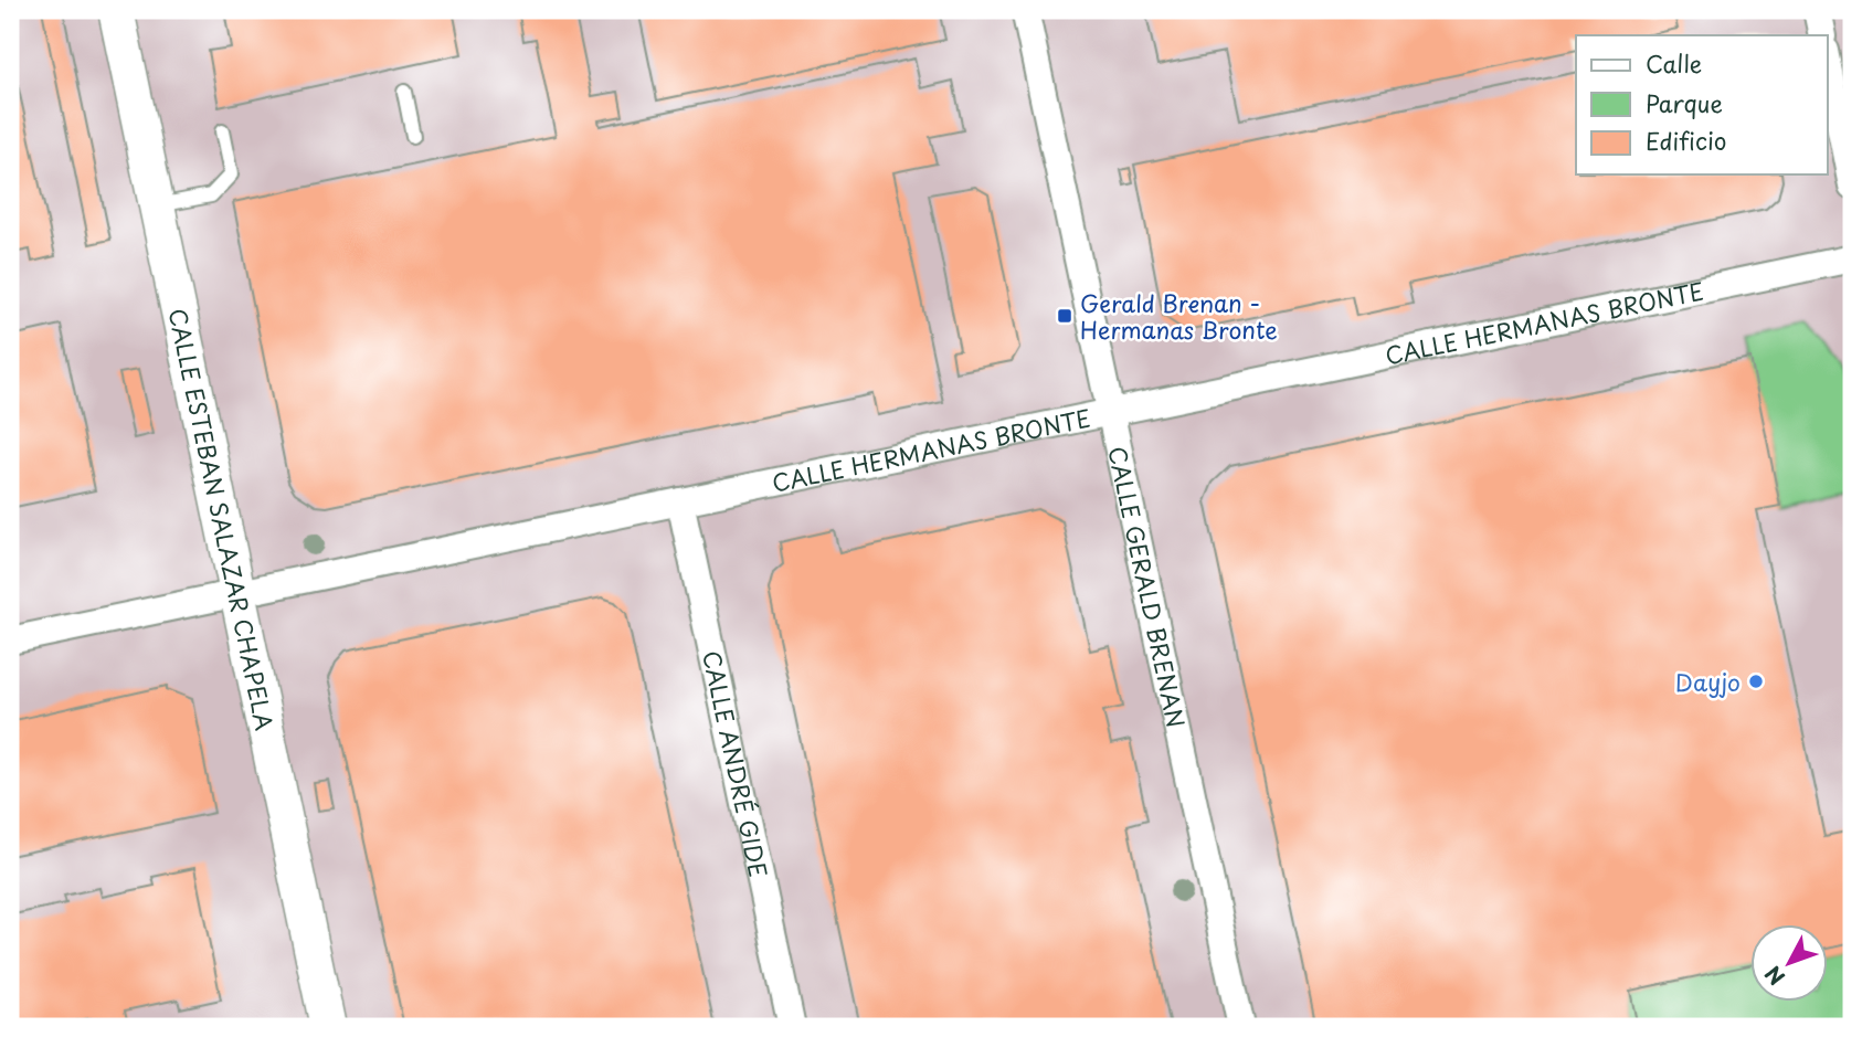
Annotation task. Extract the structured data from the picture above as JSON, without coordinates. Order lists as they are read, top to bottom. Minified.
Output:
{"streets":{"street":["CALLE HERMANAS BRONTE","CALLE ESTEBAN SALAZAR CHAPELA","CALLE GERALD BRENAN","CALLE ANDRÉ GIDE"]},"crossings":[["CALLE HERMANAS BRONTE","CALLE ESTEBAN SALAZAR CHAPELA"],["CALLE HERMANAS BRONTE","CALLE GERALD BRENAN"],["CALLE HERMANAS BRONTE","CALLE ANDRÉ GIDE"]],"places":{"transit":["Gerald Brenan - Hermanas Bronte"],"other":["Dayjo"]},"legend":["Calle","Parque","Edificio"],"north":"bottom left"}
